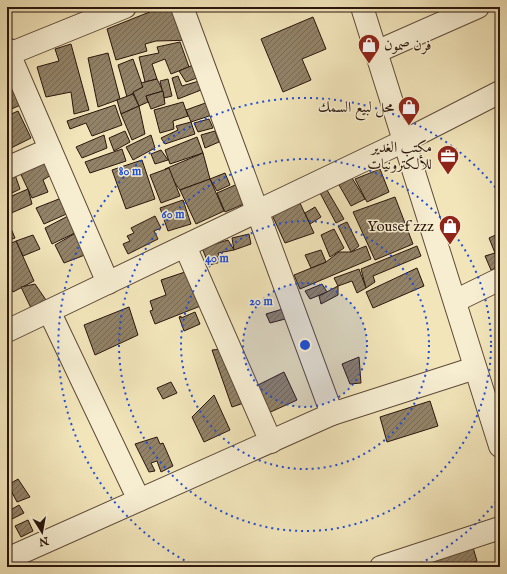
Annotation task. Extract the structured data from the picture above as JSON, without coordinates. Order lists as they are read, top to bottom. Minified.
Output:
{"places":{"shop":["فرن صمون","محل لبيع السمك","Yousef zzz"],"office":["مكتب الغدير للألكترونيات"]},"north":"bottom","rings":["80 m","60 m","40 m","20 m"]}
